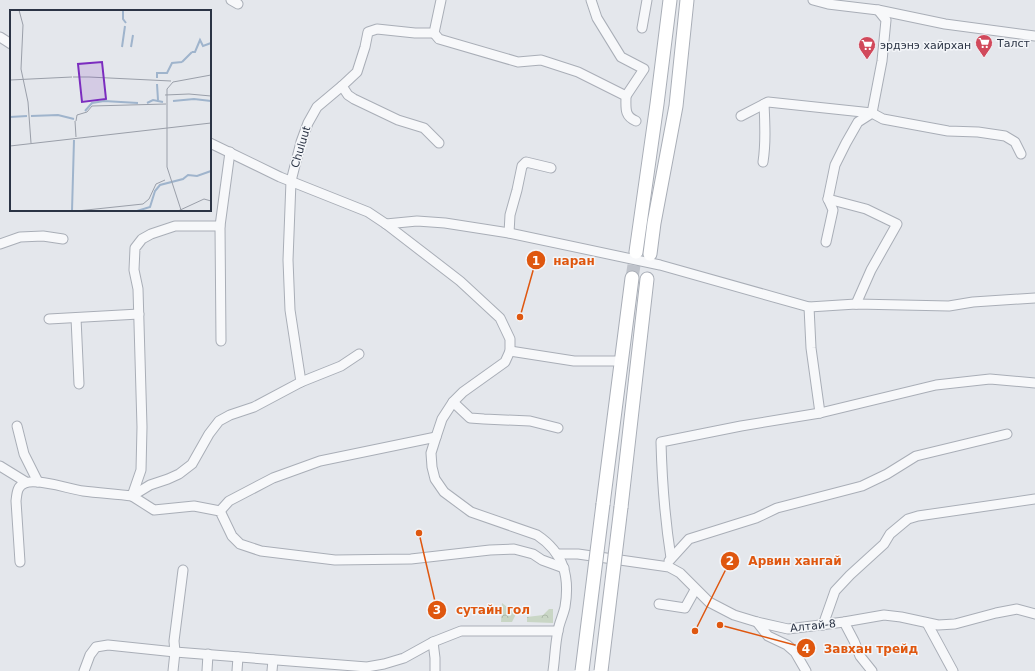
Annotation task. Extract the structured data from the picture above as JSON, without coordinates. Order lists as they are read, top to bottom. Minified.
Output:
{"streets":{"street":["Chuluut","Алтай-8"]},"places":{"supermarket":["Талст","эрдэнэ хайрхан"],"other":["наран","сутайн гол","Завхан трейд","Арвин хангай"]}}
